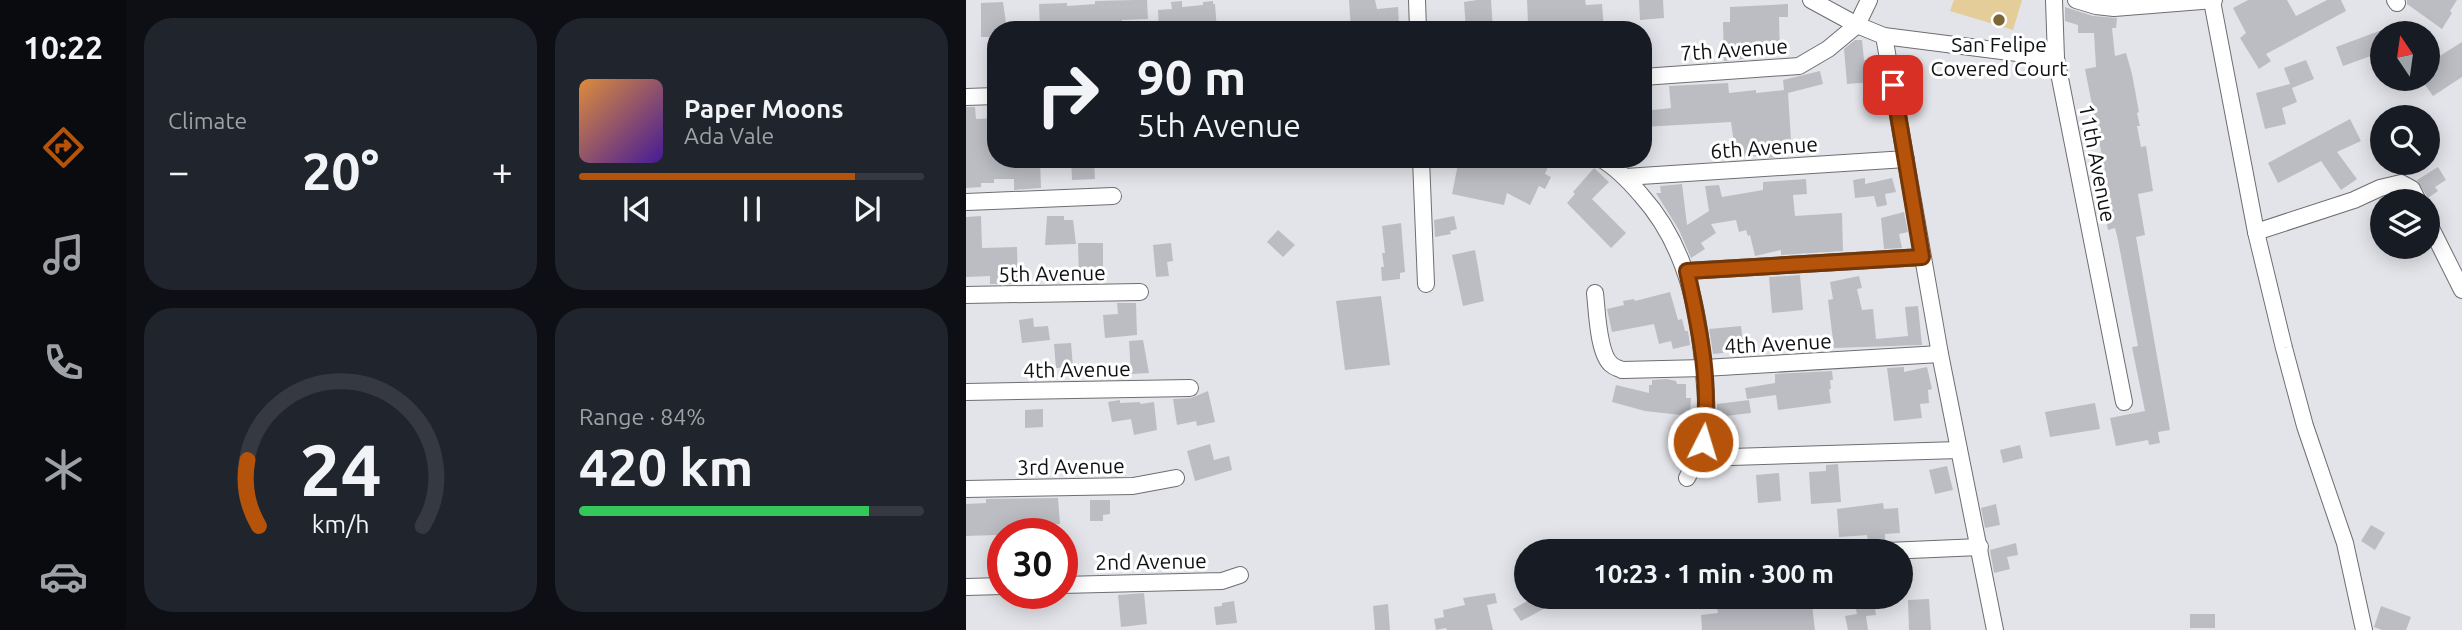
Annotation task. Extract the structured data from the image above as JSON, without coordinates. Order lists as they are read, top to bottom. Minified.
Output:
{"streets":{"street":["7th Avenue","6th Avenue","11th Avenue","5th Avenue","4th Avenue","3rd Avenue","2nd Avenue"]},"places":["San Felipe Covered Court"],"north":"top","page":{"tabs":"10:22","tile":["Climate",["Range · 84%","420 km"]],"turn":["90 m","5th Avenue"],"song":["Paper Moons","Ada Vale"],"heat":["−","20°","+"],"limit":"30","trip":"10:23 · 1 min · 300 m","gauge":["24","km/h"]}}
